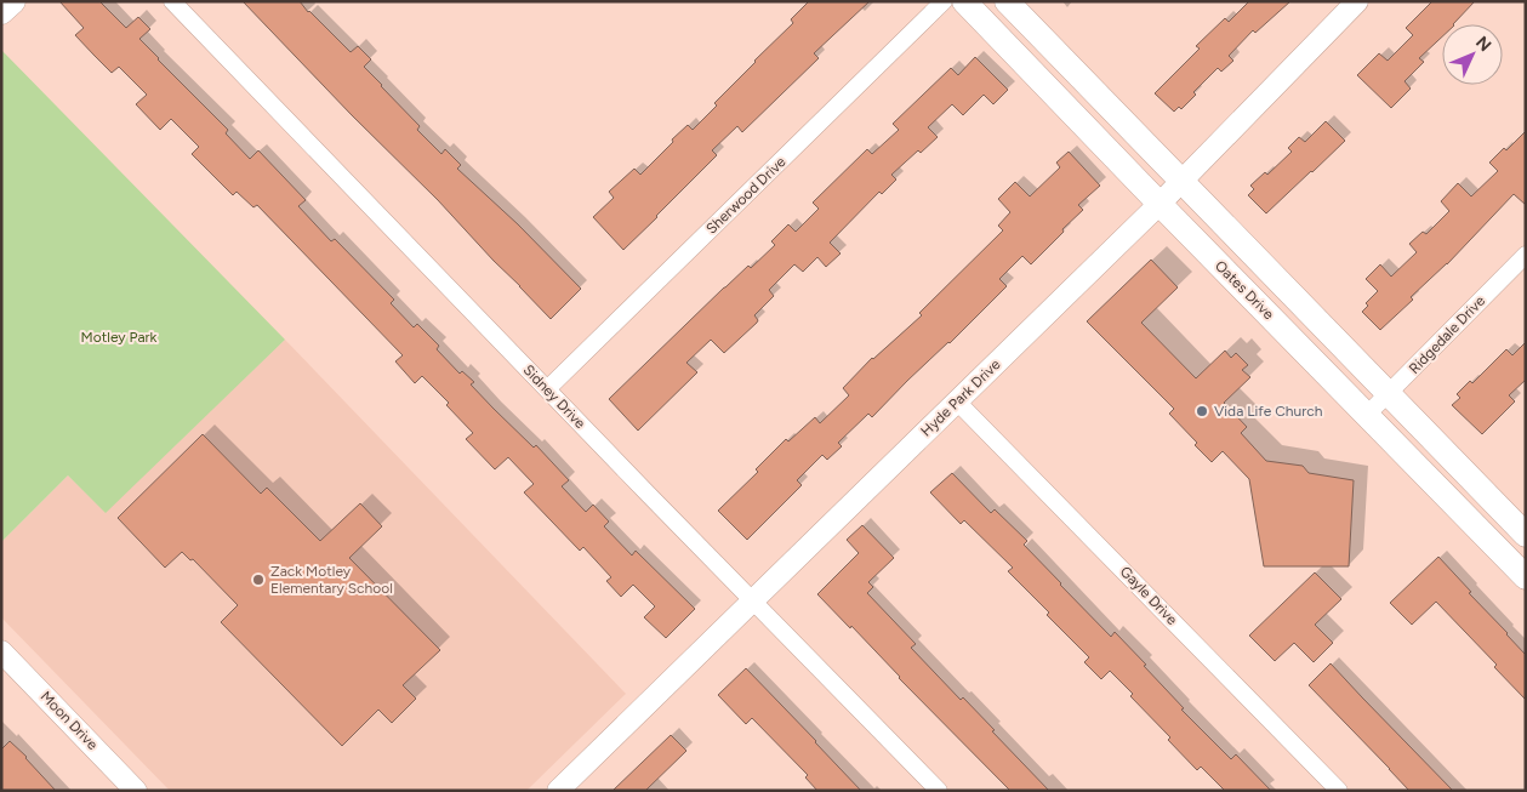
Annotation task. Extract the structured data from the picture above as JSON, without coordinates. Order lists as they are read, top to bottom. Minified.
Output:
{"streets":{"main road":["Oates Drive"],"street":["Sherwood Drive","Ridgedale Drive","Sidney Drive","Hyde Park Drive","Gayle Drive","Moon Drive"]},"crossings":[["Sherwood Drive","Sidney Drive"],["Oates Drive","Ridgedale Drive"],["Oates Drive","Hyde Park Drive"],["Sidney Drive","Hyde Park Drive"],["Hyde Park Drive","Gayle Drive"]],"parks":["Motley Park"],"places":["Vida Life Church","Zack Motley Elementary School"],"north":"top right"}
